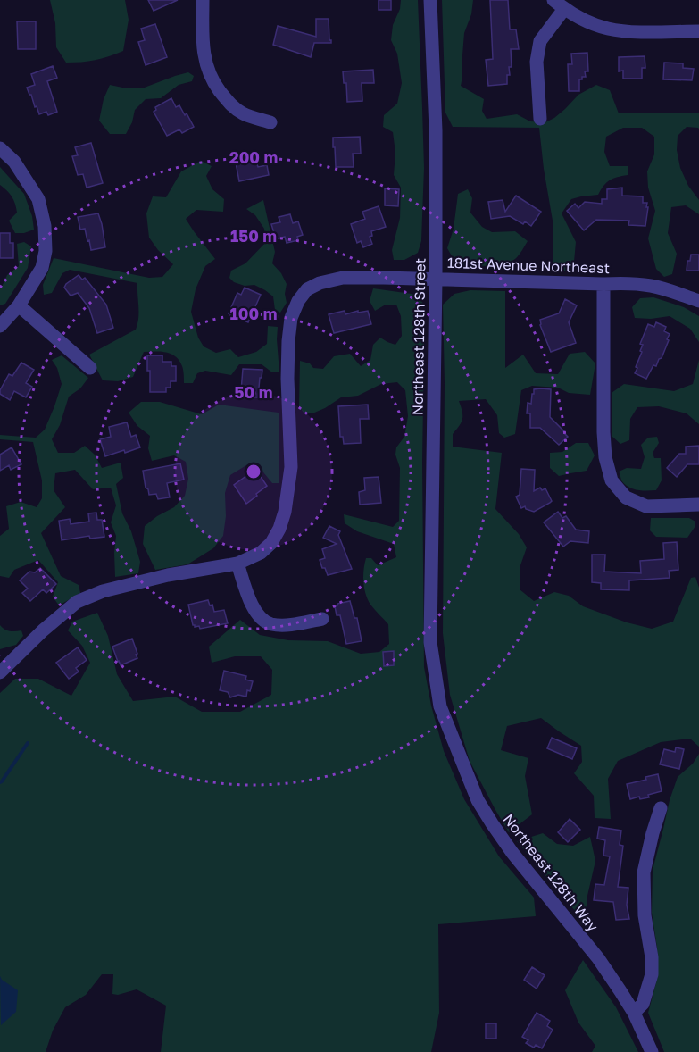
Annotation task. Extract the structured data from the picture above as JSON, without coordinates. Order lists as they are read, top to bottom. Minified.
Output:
{"streets":{"street":["181st Avenue Northeast","Northeast 128th Street","Northeast 128th Way"]},"crossings":[["181st Avenue Northeast","Northeast 128th Street"],["Northeast 128th Street","Northeast 128th Way"]],"rings":["200 m","150 m","100 m","50 m"]}
